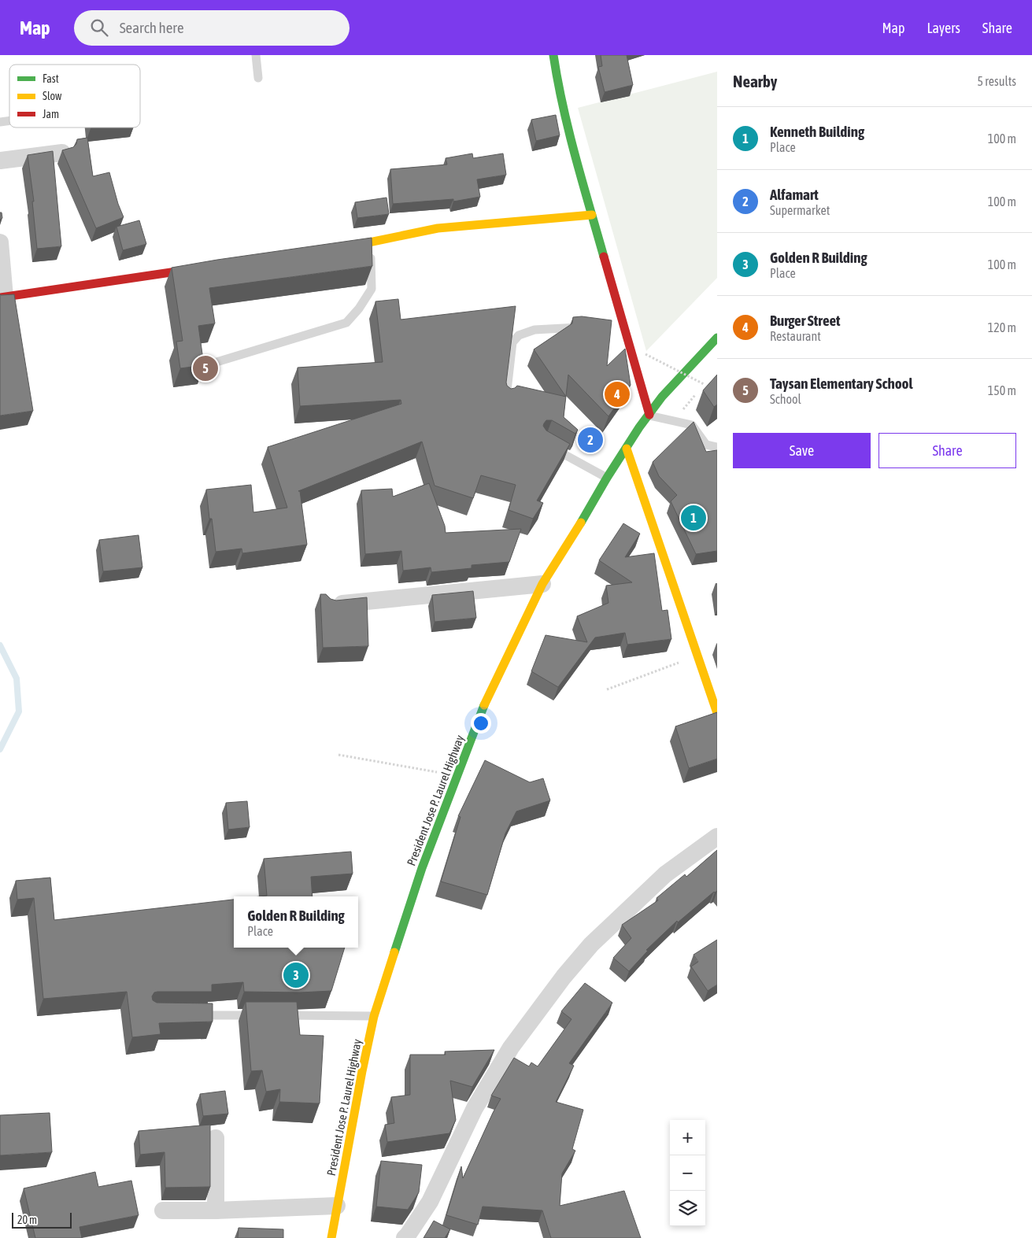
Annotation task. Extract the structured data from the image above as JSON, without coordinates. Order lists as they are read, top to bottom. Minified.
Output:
{"streets":{"main road":["President Jose P. Laurel Highway"]},"legend":["Fast","Slow","Jam"],"scale_bar":"20 m","page":{"header":"Map","search":"Search here","nav":["Map","Layers","Share"],"heading":["Nearby","5 results"],"list":[{"mark":"1","name":"Kenneth Building","note":"Place","value":"100 m"},{"mark":"2","name":"Alfamart","note":"Supermarket","value":"100 m"},{"mark":"3","name":"Golden R Building","note":"Place","value":"100 m"},{"mark":"4","name":"Burger Street","note":"Restaurant","value":"120 m"},{"mark":"5","name":"Taysan Elementary School","note":"School","value":"150 m"}],"pins":["5","4","2","1","3"],"buttons":["Save","Share"],"popup":["Golden R Building","Place"],"map_buttons":["+","−"],"scale":"20 m"}}
